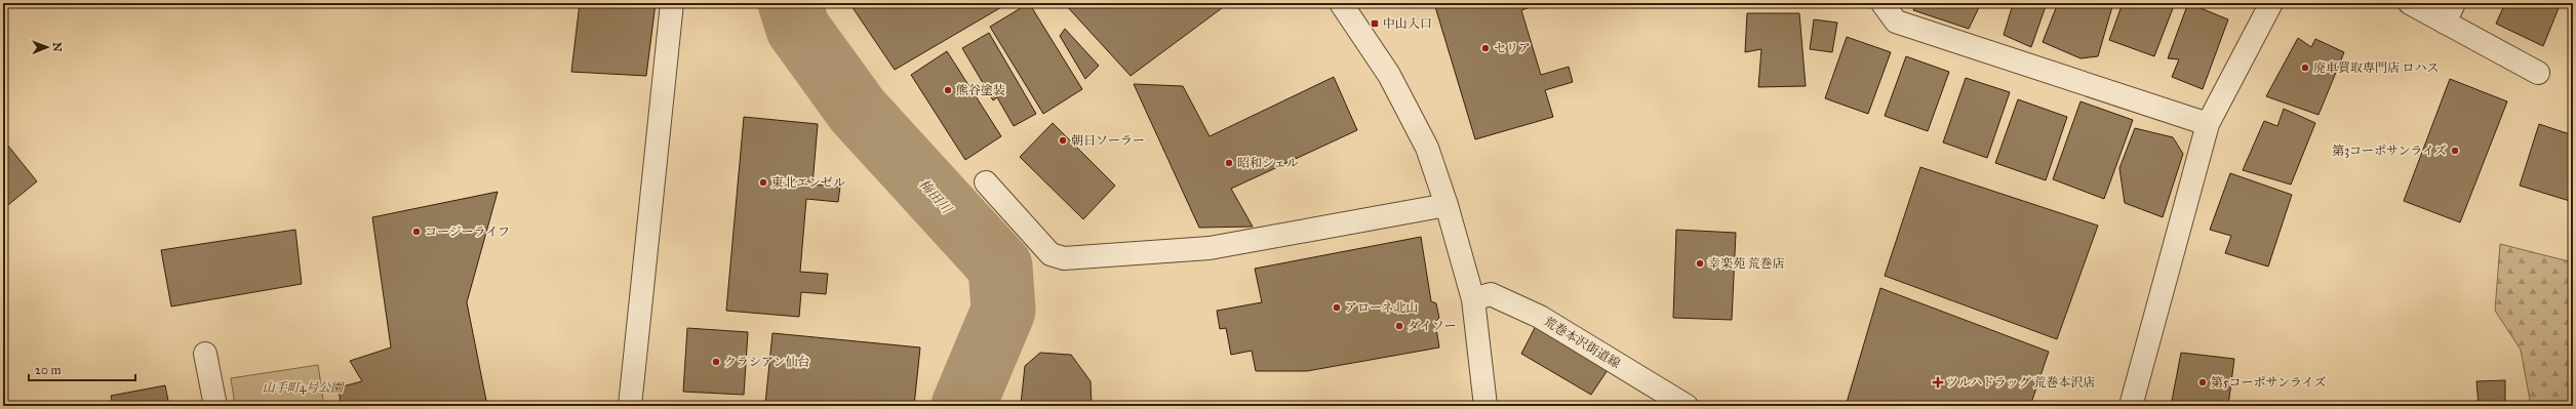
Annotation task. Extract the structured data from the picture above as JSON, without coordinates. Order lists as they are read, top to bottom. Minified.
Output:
{"streets":{"street":["荒巻本沢街道線"]},"water":["梅田川"],"parks":["山手町4号公園"],"places":{"transit":["中山入口"],"other":["セリア","廃車買取専門店 ロハス","熊谷塗装","朝日ソーラー","第3コーポサンライズ","昭和シェル","東北エンゼル","コージーライフ","幸楽苑 荒巻店","アローネ北山","ダイソー","クラシアン仙台","第5コーポサンライズ"],"health":["ツルハドラッグ 荒巻本沢店"]},"scale_bar":"20 m","north":"right"}
